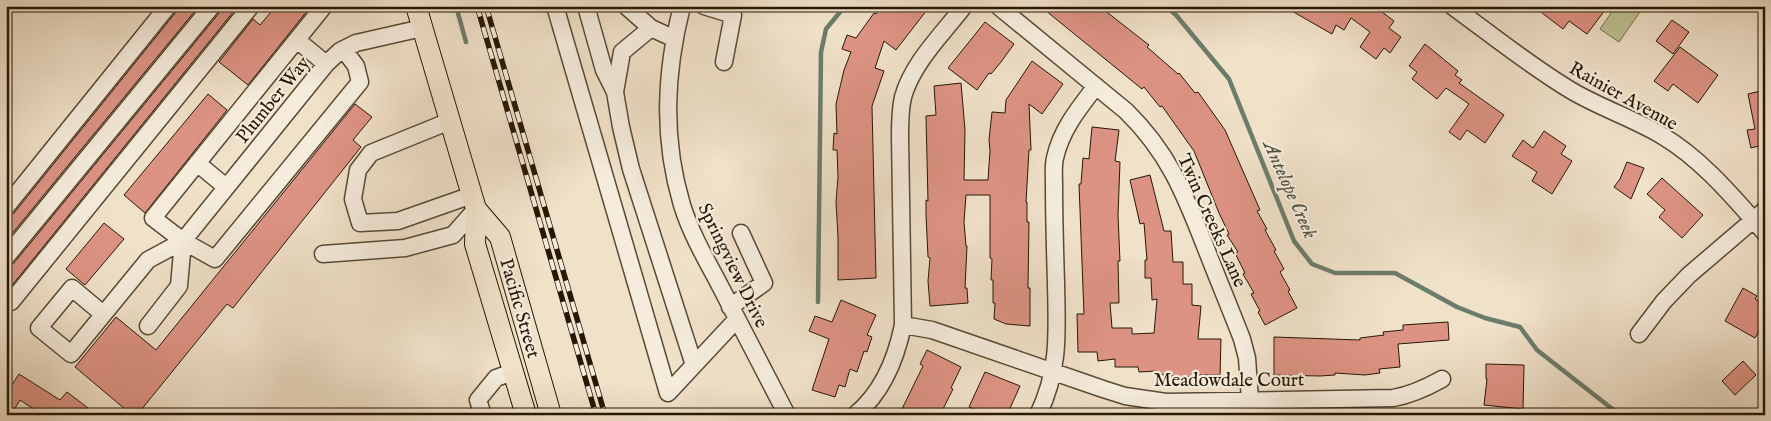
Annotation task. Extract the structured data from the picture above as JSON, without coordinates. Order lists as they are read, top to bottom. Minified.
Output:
{"streets":{"main road":["Pacific Street"],"street":["Rainier Avenue","Plumber Way","Twin Creeks Lane","Springview Drive","Meadowdale Court"]},"crossings":[["Plumber Way","Pacific Street"],["Twin Creeks Lane","Meadowdale Court"]],"water":["Antelope Creek"]}
